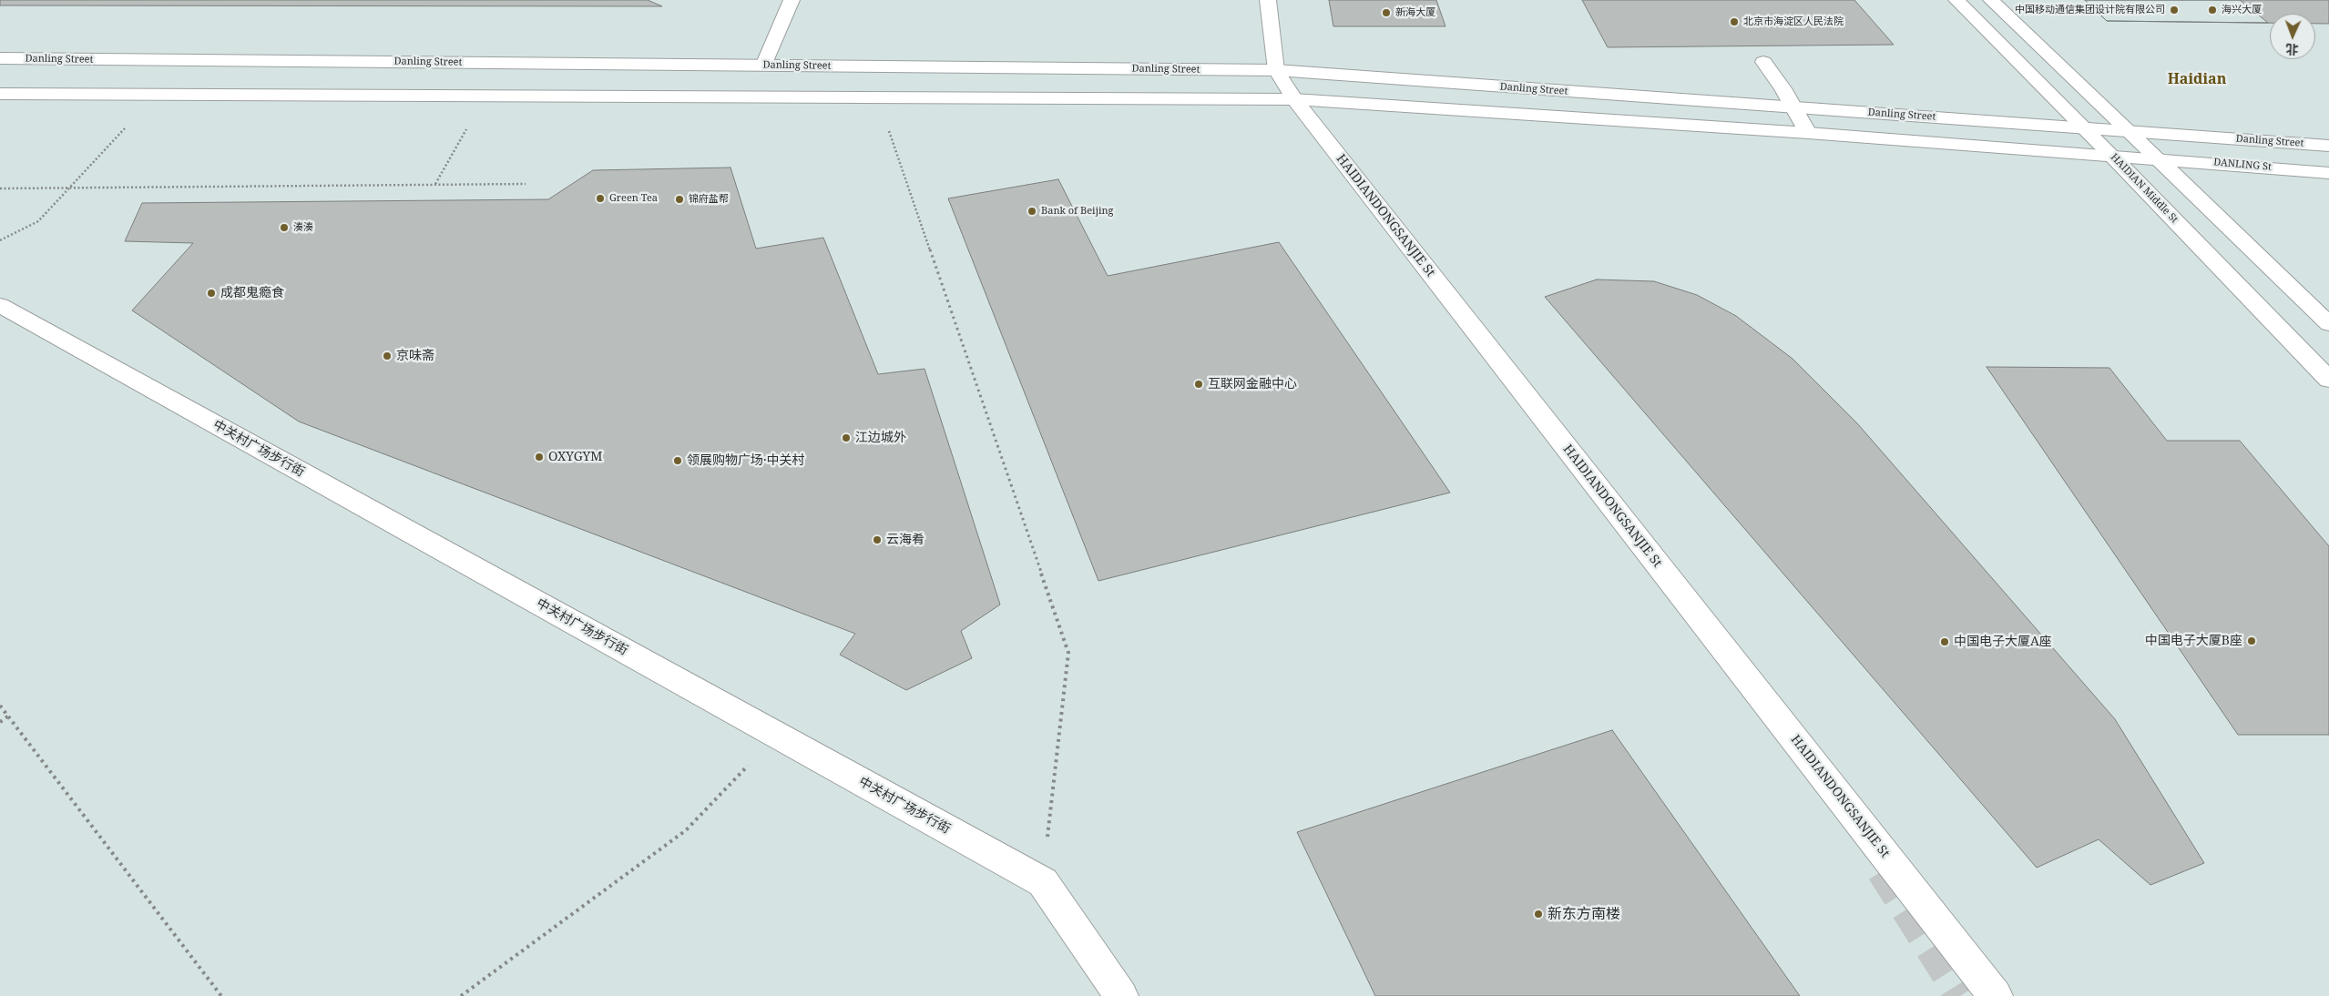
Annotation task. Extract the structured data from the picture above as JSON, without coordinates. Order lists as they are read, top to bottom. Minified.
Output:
{"streets":{"main road":["Danling Street","DANLING St","HAIDIAN Middle St","HAIDIANDONGSANJIE St","中关村广场步行街"]},"crossings":[["Danling Street","HAIDIAN Middle St"],["Danling Street","HAIDIANDONGSANJIE St"]],"districts":["Haidian"],"places":["中国移动通信集团设计院有限公司","海兴大厦","新海大厦","北京市海淀区人民法院","Green Tea","锦府盐帮","Bank of Beijing","湊湊","成都鬼瘾食","京味斋","互联网金融中心","江边城外","OXYGYM","领展购物广场·中关村","云海肴","中国电子大厦B座","中国电子大厦A座","新东方南楼"],"north":"bottom"}
